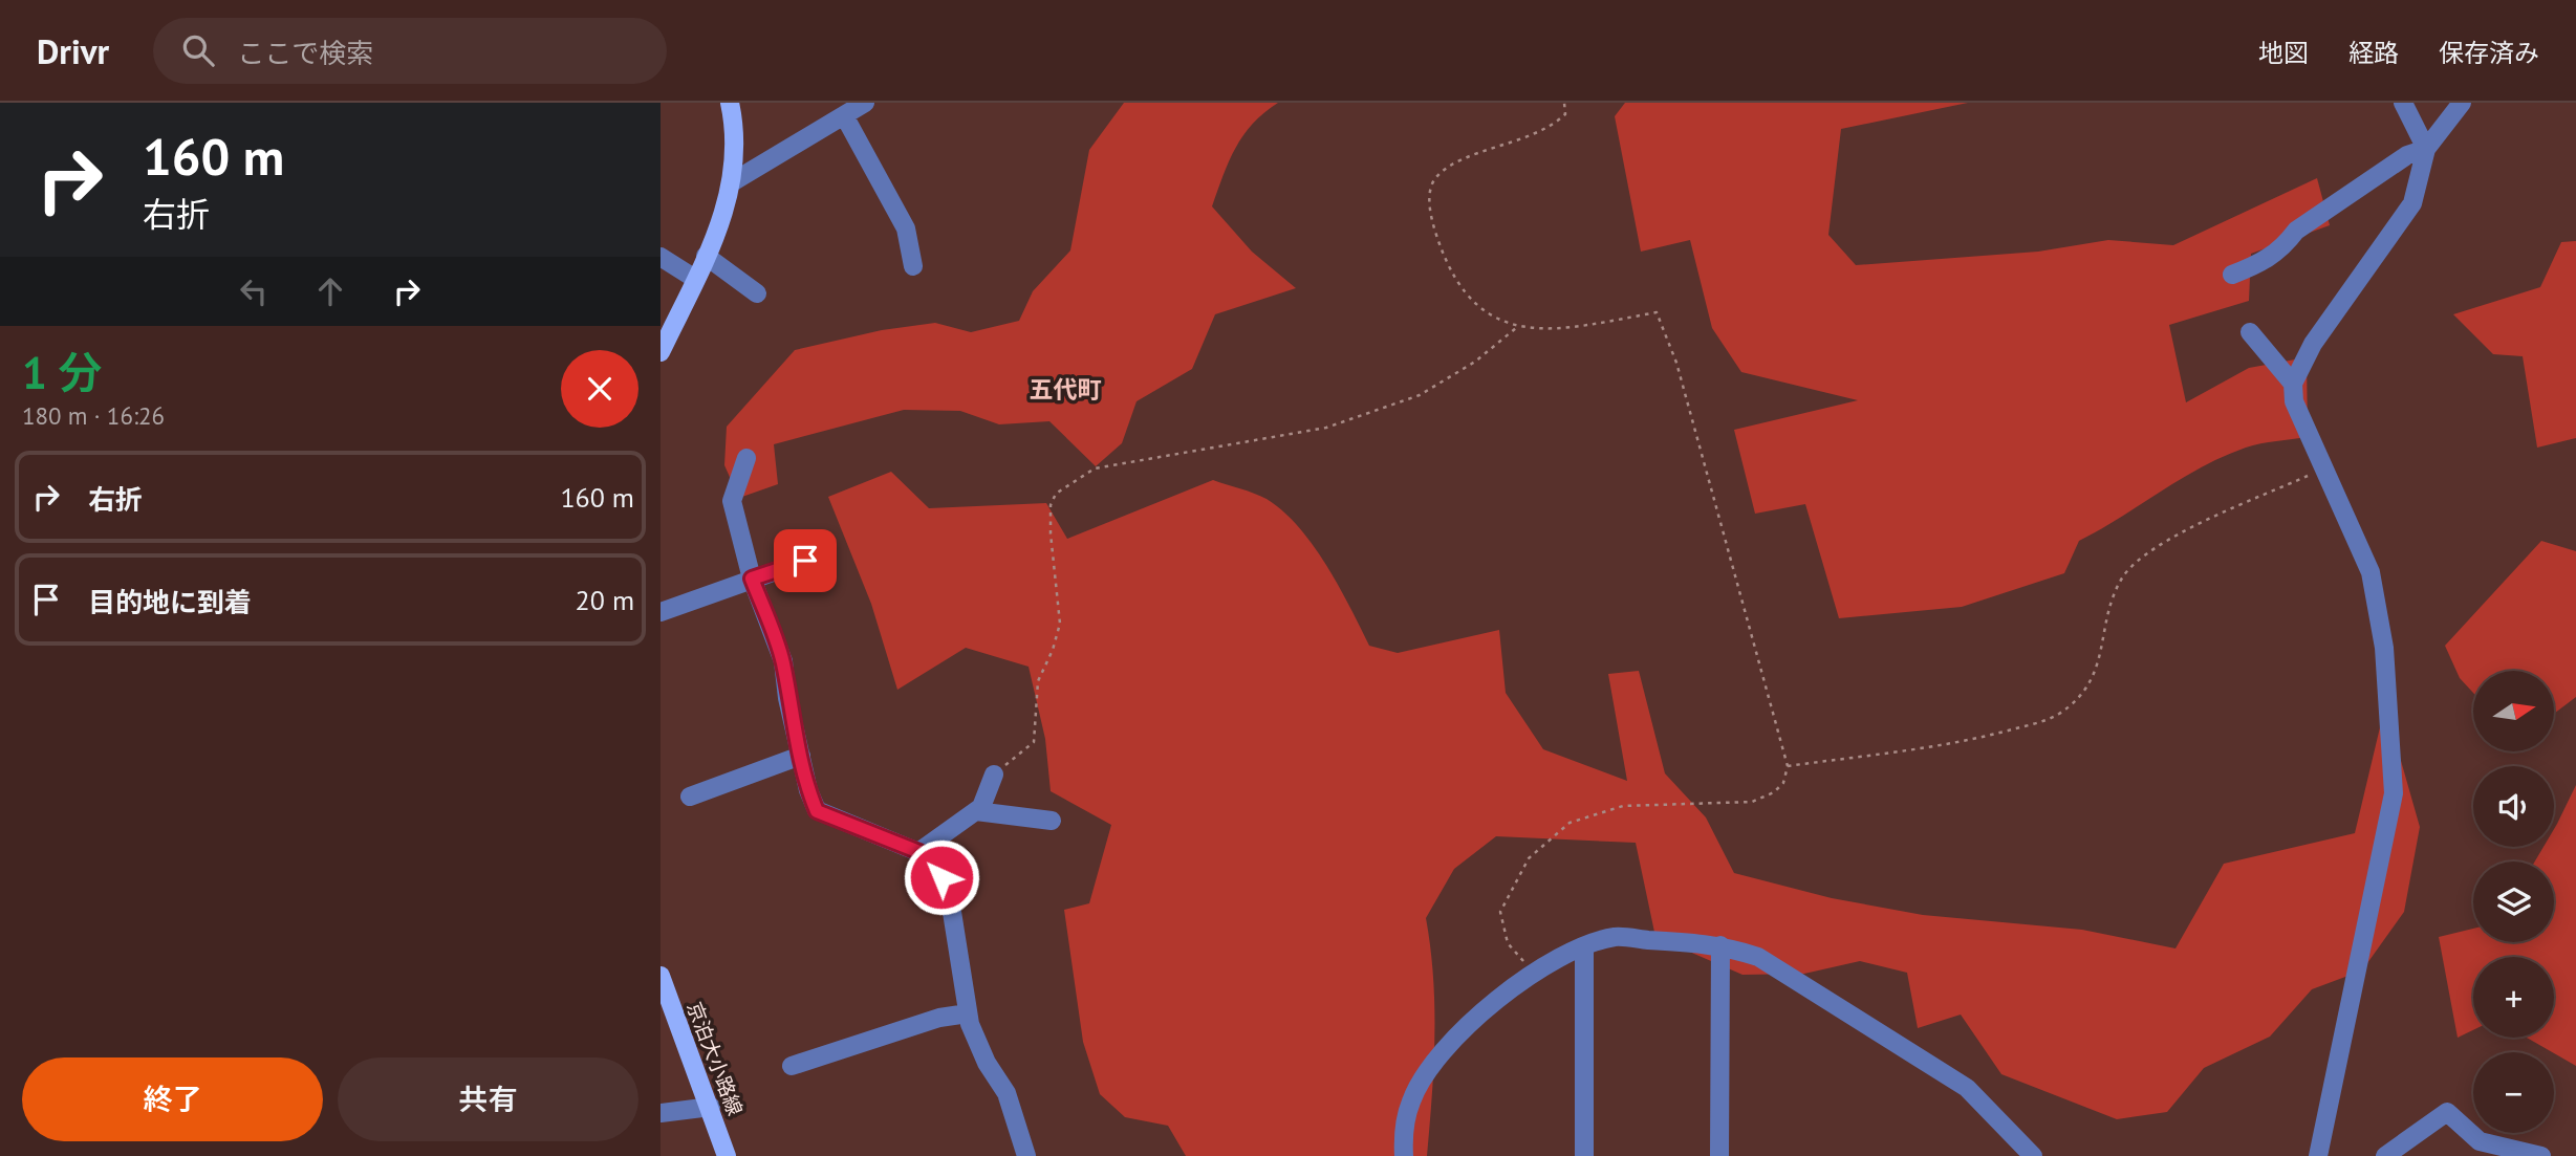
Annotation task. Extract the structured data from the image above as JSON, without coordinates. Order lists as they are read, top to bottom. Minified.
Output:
{"streets":{"main road":["京泊大小路線"]},"districts":["五代町"],"north":"right","page":{"header":"Drivr","search":"ここで検索","nav":["地図","経路","保存済み"],"turn":["160 m","右折"],"heading":["1 分","180 m · 16:26"],"list":[{"name":"右折","value":"160 m"},{"name":"目的地に到着","value":"20 m"}],"map_buttons":["+","−"],"buttons":["終了","共有"]}}
